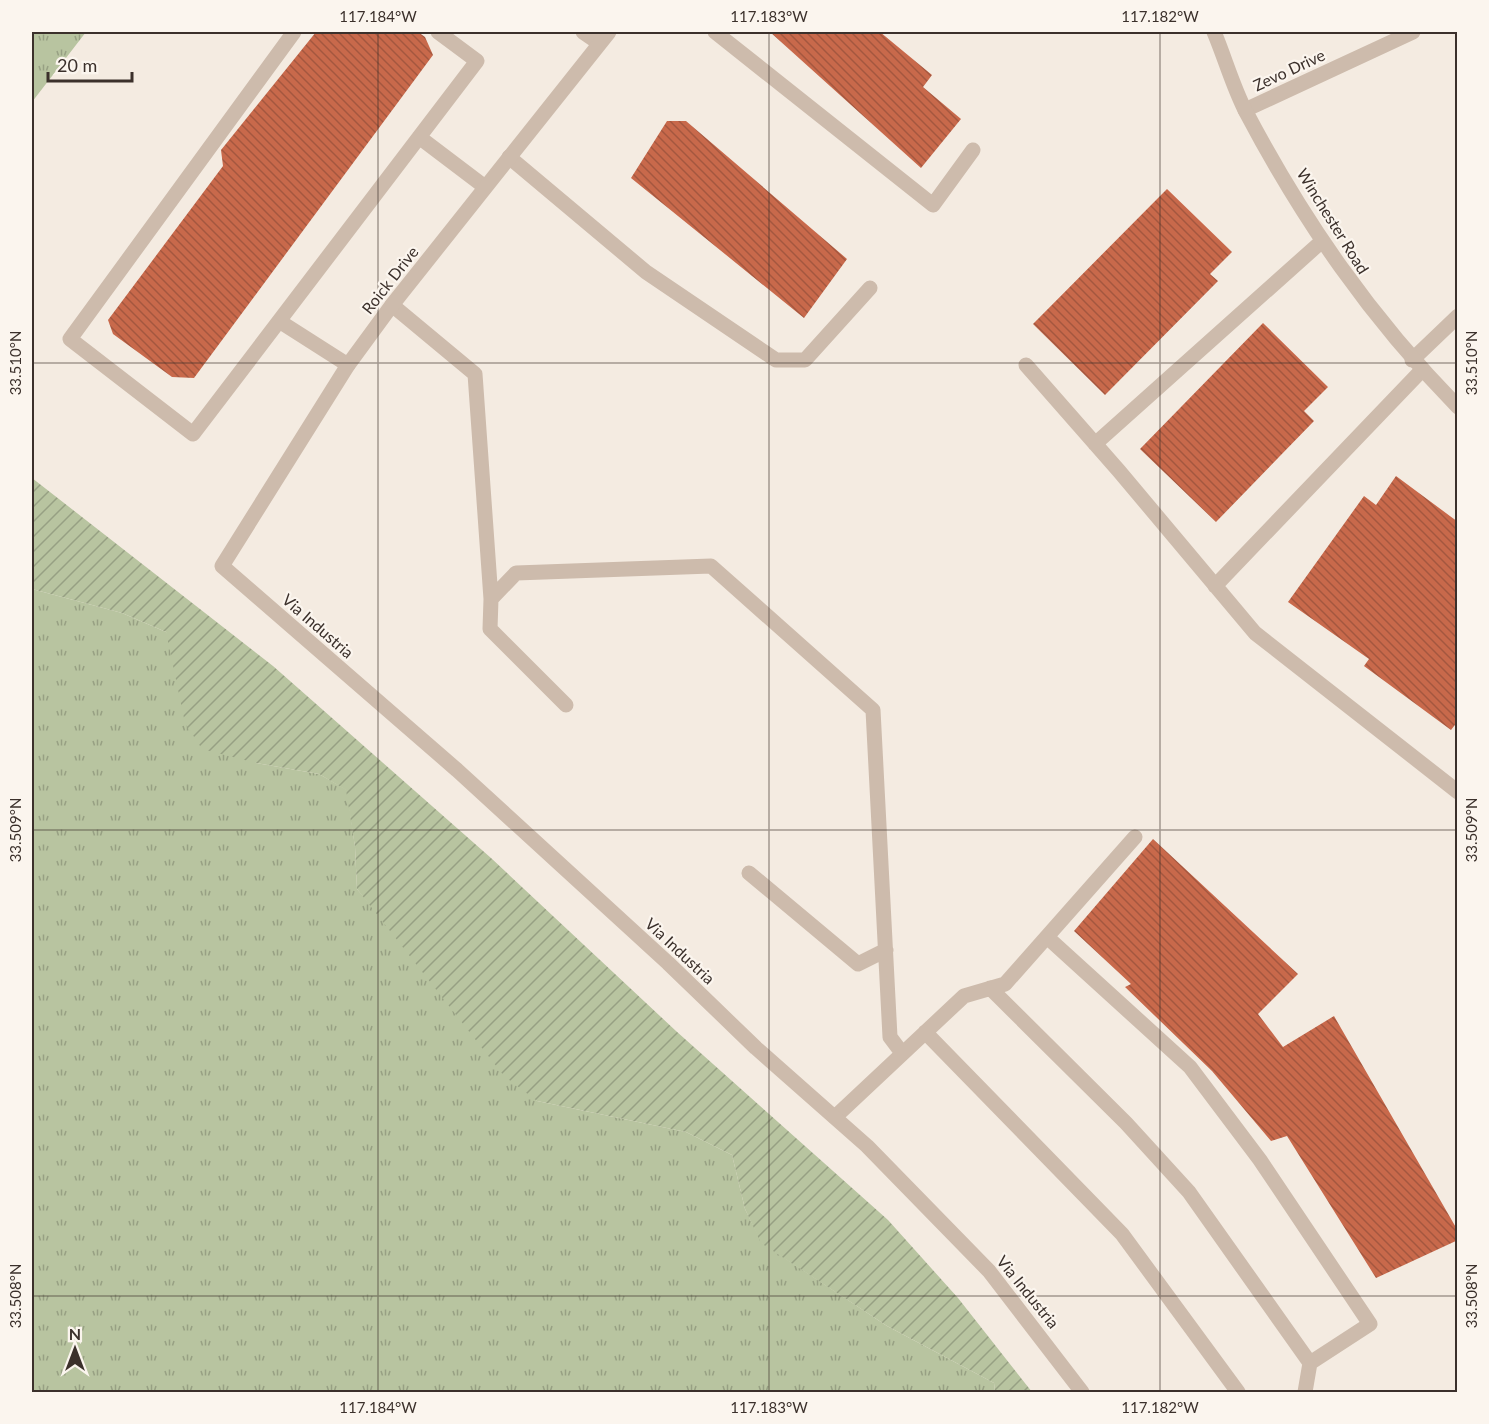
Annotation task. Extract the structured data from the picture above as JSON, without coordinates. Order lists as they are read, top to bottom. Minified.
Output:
{"streets":{"street":["Zevo Drive","Winchester Road","Roick Drive","Via Industria"]},"crossings":[["Zevo Drive","Winchester Road"],["Roick Drive","Via Industria"]],"scale_bar":"20 m","north":"top","coordinates":["117.184°W","117.183°W","117.182°W","33.510°N","33.509°N","33.508°N"]}
